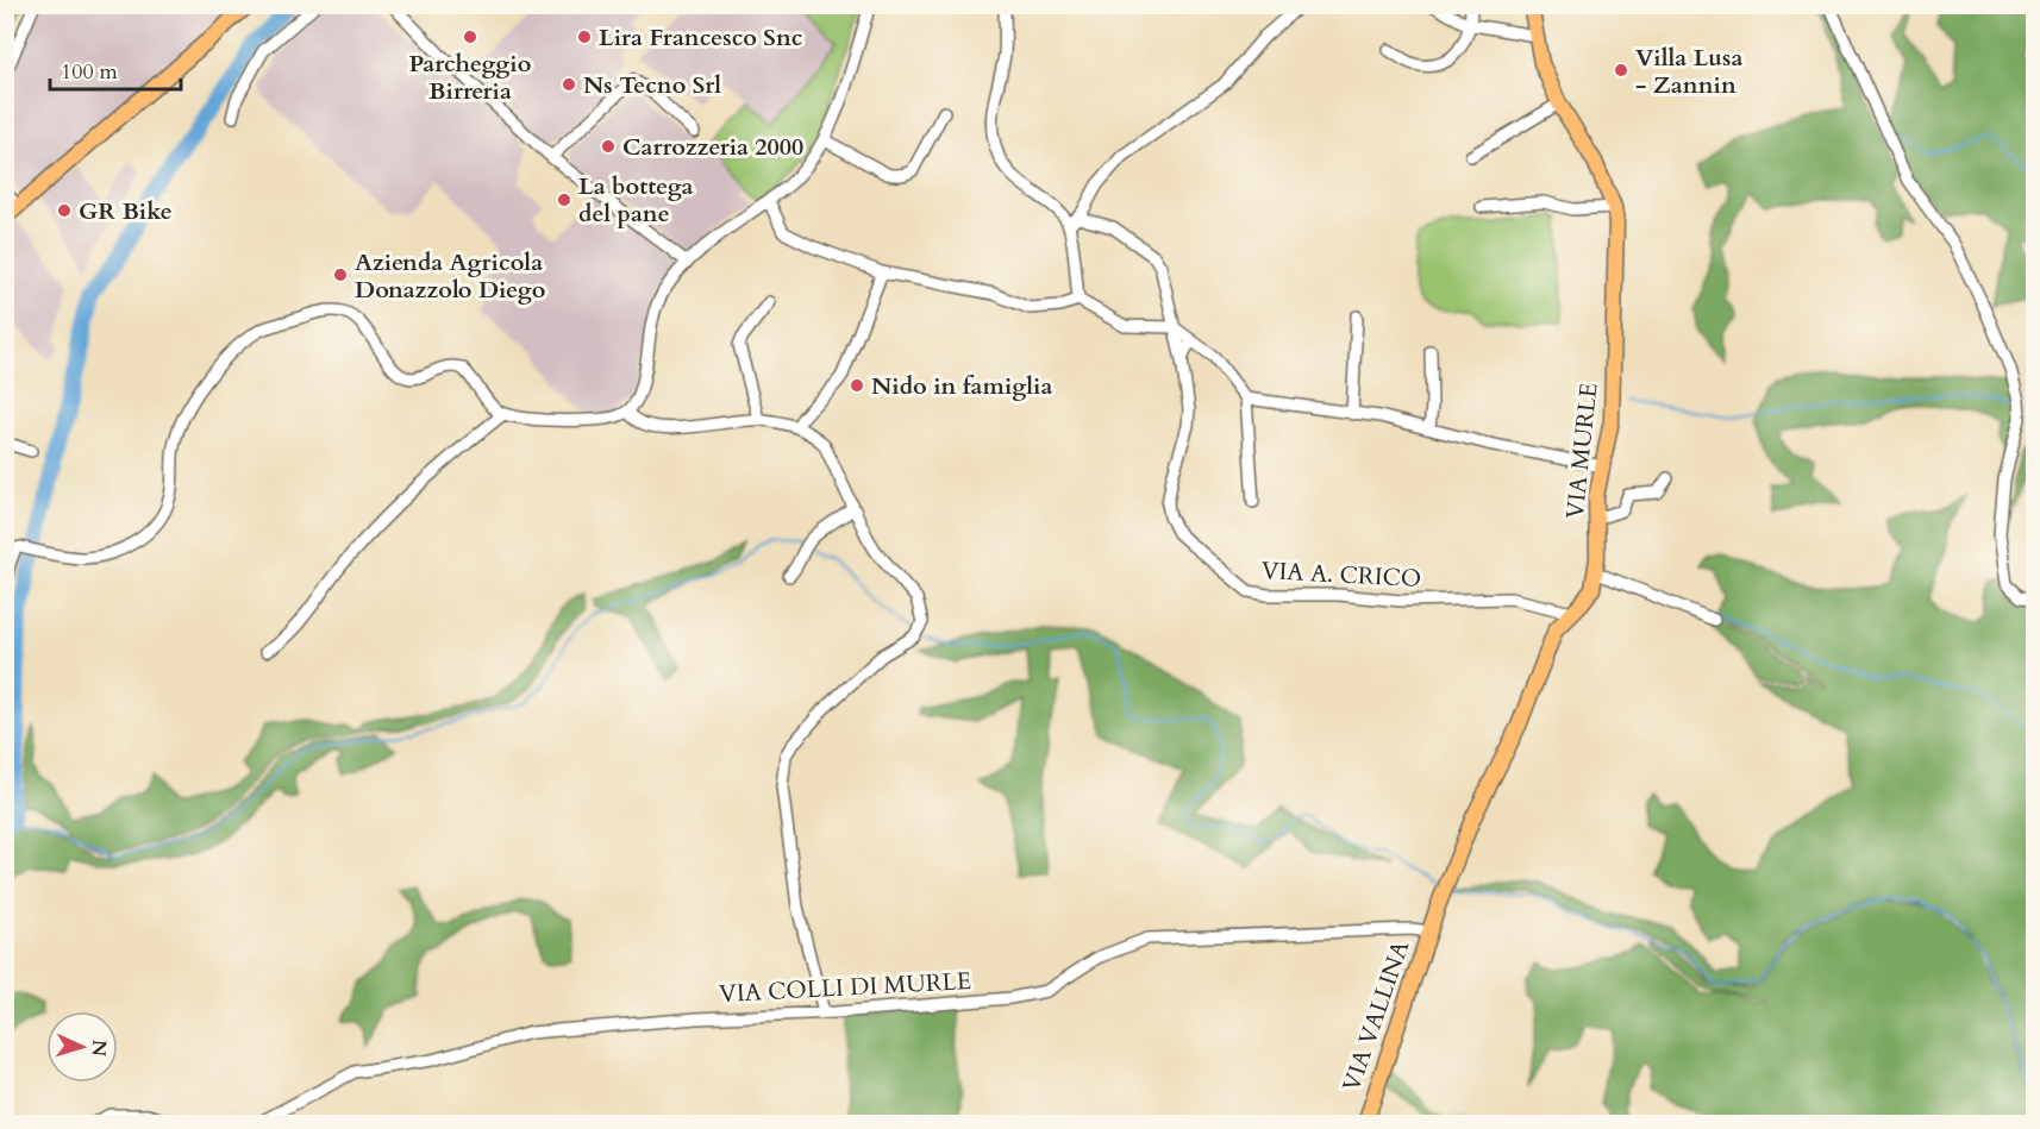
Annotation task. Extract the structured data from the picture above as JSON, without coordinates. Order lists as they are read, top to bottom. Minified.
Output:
{"streets":{"main road":["VIA MURLE","VIA VALLINA"],"street":["VIA A. CRICO","VIA COLLI DI MURLE"]},"crossings":[["VIA MURLE","VIA A. CRICO"],["VIA MURLE","VIA COLLI DI MURLE"],["VIA MURLE","VIA VALLINA"],["VIA COLLI DI MURLE","VIA VALLINA"]],"places":["Parcheggio Birreria","Lira Francesco Snc","Villa Lusa - Zannin","Ns Tecno Srl","Carrozzeria 2000","La bottega del pane","GR Bike","Azienda Agricola Donazzolo Diego","Nido in famiglia"],"scale_bar":"100 m","north":"right"}
